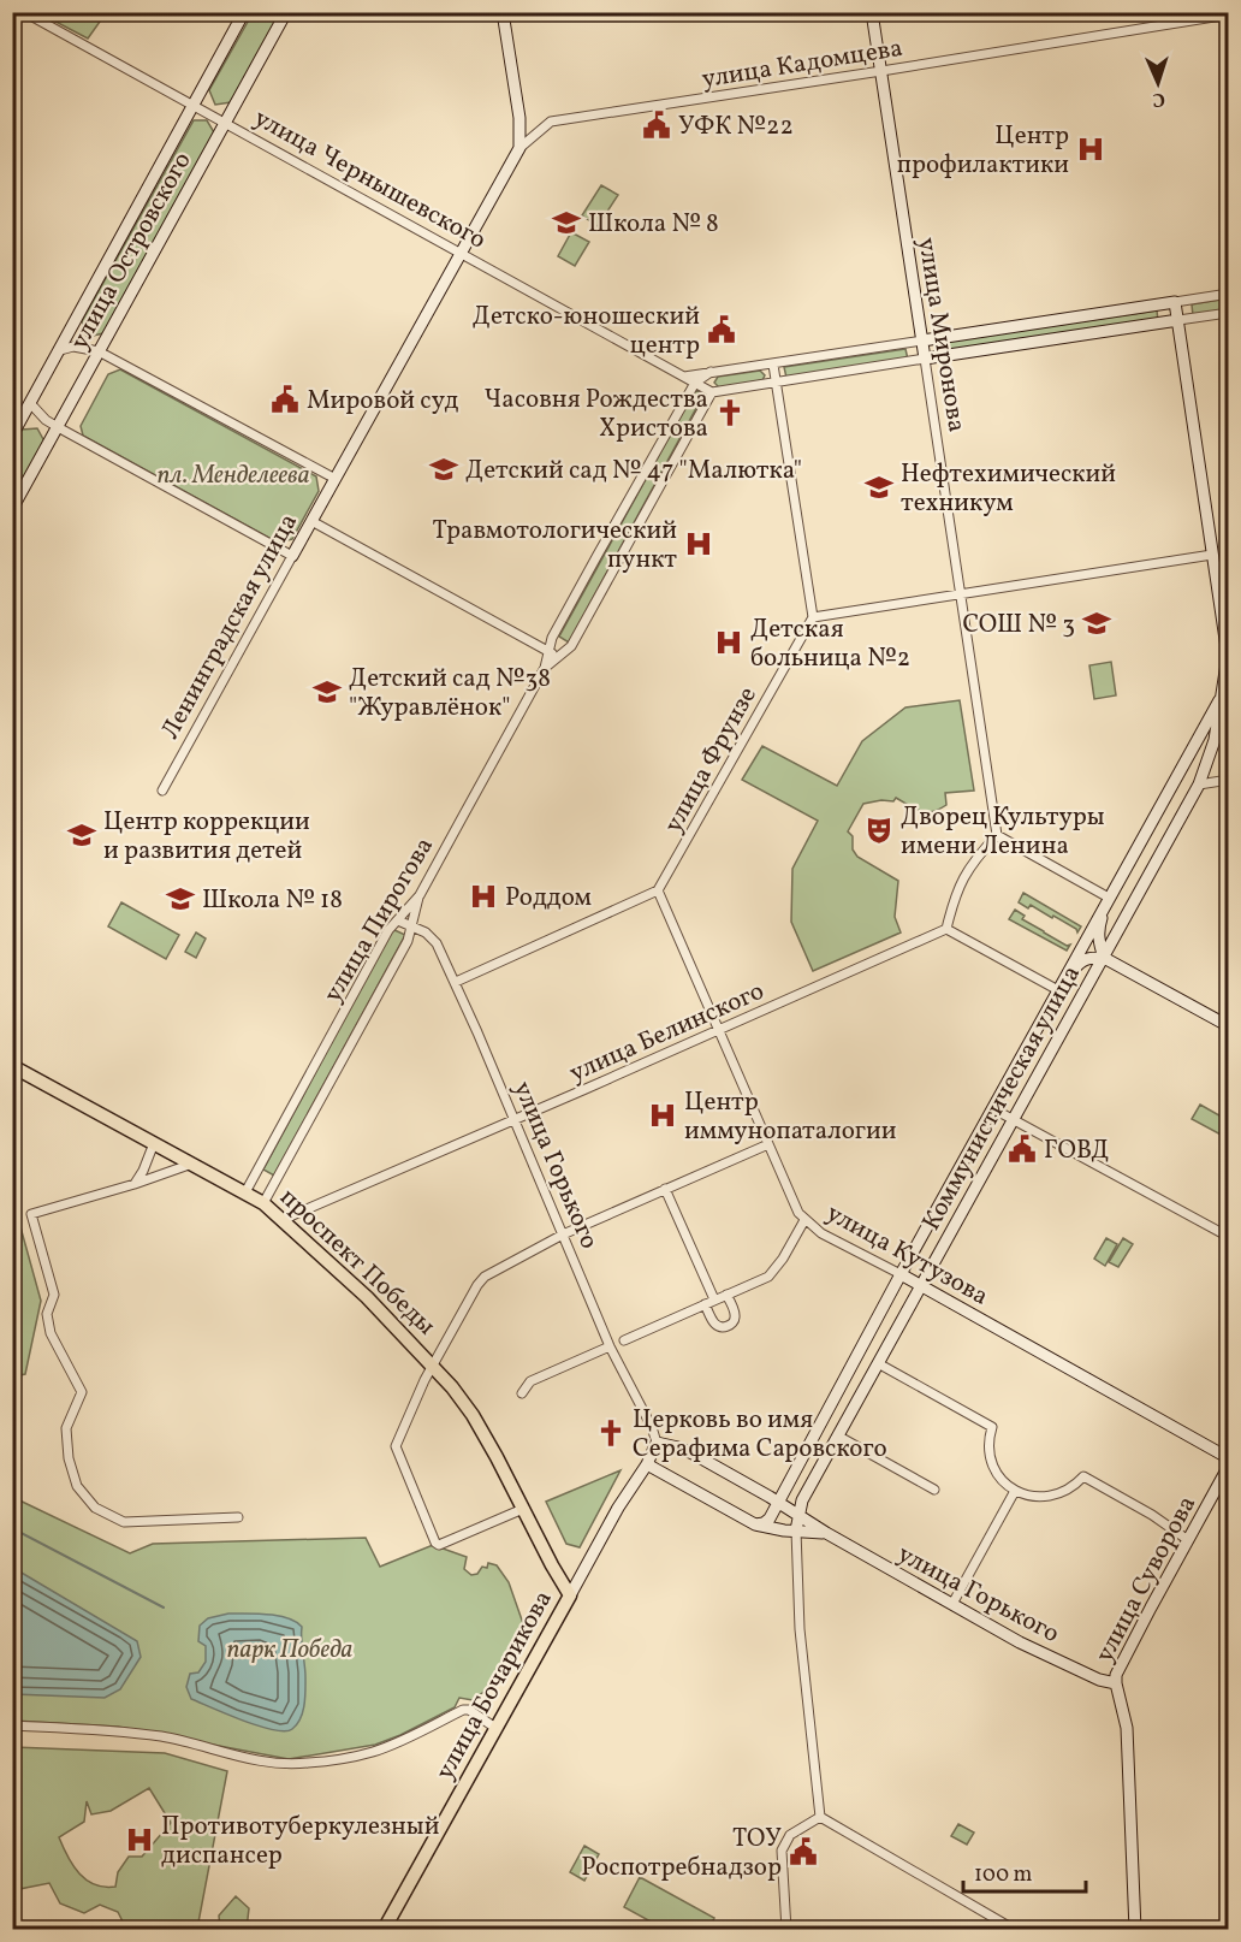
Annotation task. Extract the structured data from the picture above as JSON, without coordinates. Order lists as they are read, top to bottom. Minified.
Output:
{"streets":{"main road":["улица Островского","улица Миронова","Ленинградская улица","Коммунистическая улица","улица Горького","улица Кутузова","проспект Победы","улица Суворова","улица Бочарикова"],"street":["улица Кадомцева","улица Чернышевского","улица Фрунзе","улица Пирогова","улица Белинского"]},"crossings":[["улица Кадомцева","улица Миронова"],["улица Кадомцева","Ленинградская улица"],["улица Чернышевского","улица Островского"],["улица Чернышевского","Ленинградская улица"],["улица Чернышевского","улица Пирогова"],["улица Фрунзе","улица Кутузова"],["улица Пирогова","улица Горького"],["улица Пирогова","проспект Победы"],["улица Белинского","улица Горького"],["улица Белинского","улица Кутузова"],["улица Белинского","проспект Победы"],["Коммунистическая улица","улица Горького"],["Коммунистическая улица","улица Кутузова"],["улица Горького","улица Суворова"],["улица Горького","улица Бочарикова"],["проспект Победы","улица Бочарикова"]],"parks":["пл. Менделеева","парк Победa"],"places":{"public building":["УФК №22","Детско-юношеский центр","Мировой суд","ГОВД","ТОУ Роспотребнадзор"],"hospital":["Центр профилактики","Травмотологический пункт","Детская больница №2","Роддом","Центр иммунопаталогии","Противотуберкулезный диспансер"],"school or university":["Школа № 8","Детский сад № 47 \"Малютка\"","Нефтехимический техникум","СОШ № 3","Детский сад №38 \"Журавлёнок\"","Центр коррекции и развития детей","Школа № 18"],"church":["Часовня Рождества Христова","Церковь во имя Серафима Саровского"],"theatre":["Дворец Культуры имени Ленина"]},"scale_bar":"100 m","north":"bottom"}
